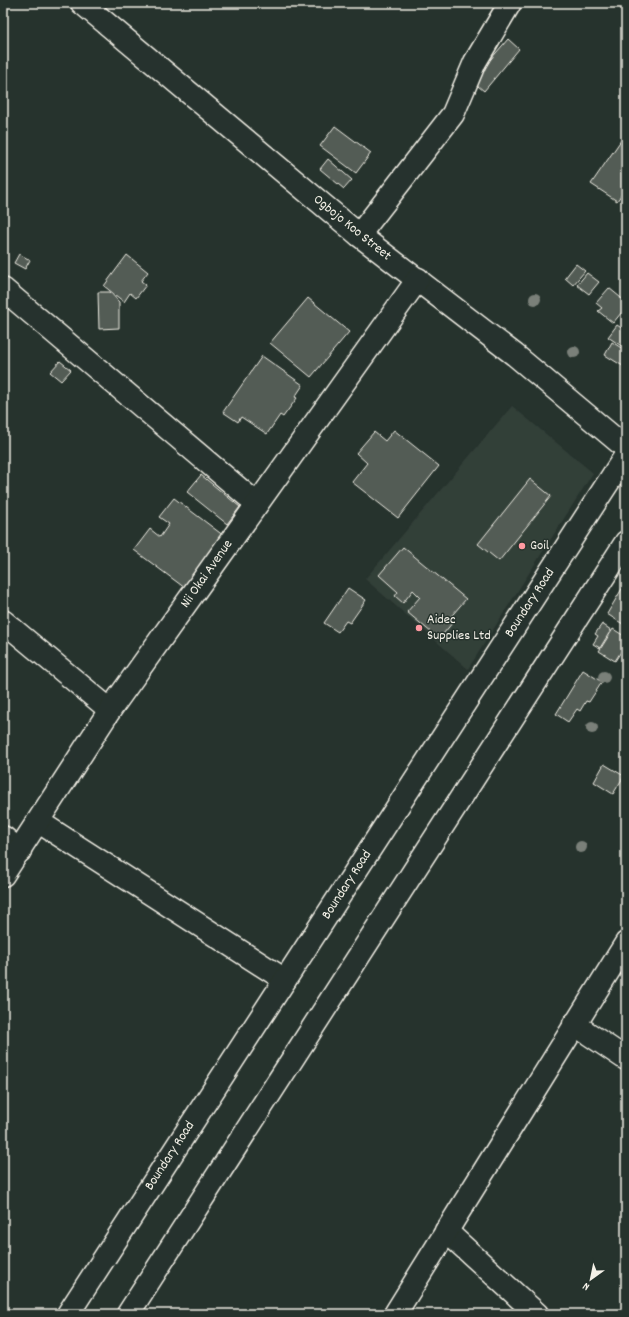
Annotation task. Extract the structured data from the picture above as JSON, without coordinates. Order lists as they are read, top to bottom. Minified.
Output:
{"streets":{"street":["Ogbojo Koo Street","Nii Okai Avenue","Boundary Road"]},"crossings":[["Ogbojo Koo Street","Nii Okai Avenue"]],"places":["Goil","Aidec Supplies Ltd"],"north":"bottom left"}
